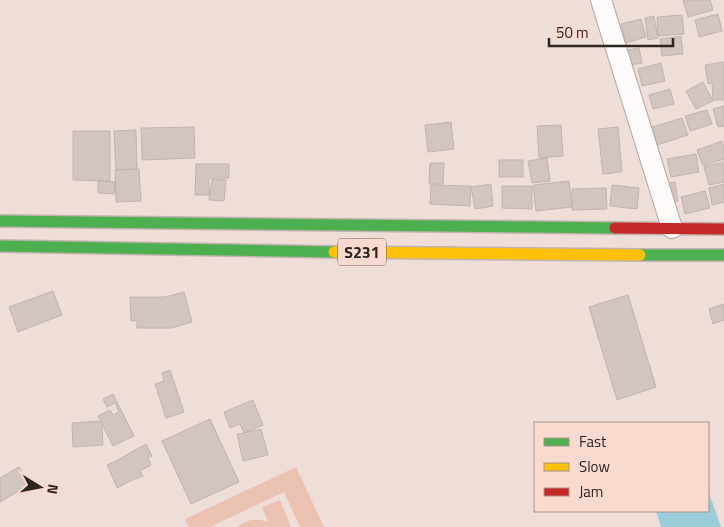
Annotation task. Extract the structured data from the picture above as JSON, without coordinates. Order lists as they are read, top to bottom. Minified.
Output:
{"streets":{"main road":["S231"]},"legend":["Fast","Slow","Jam"],"scale_bar":"50 m","north":"right"}
